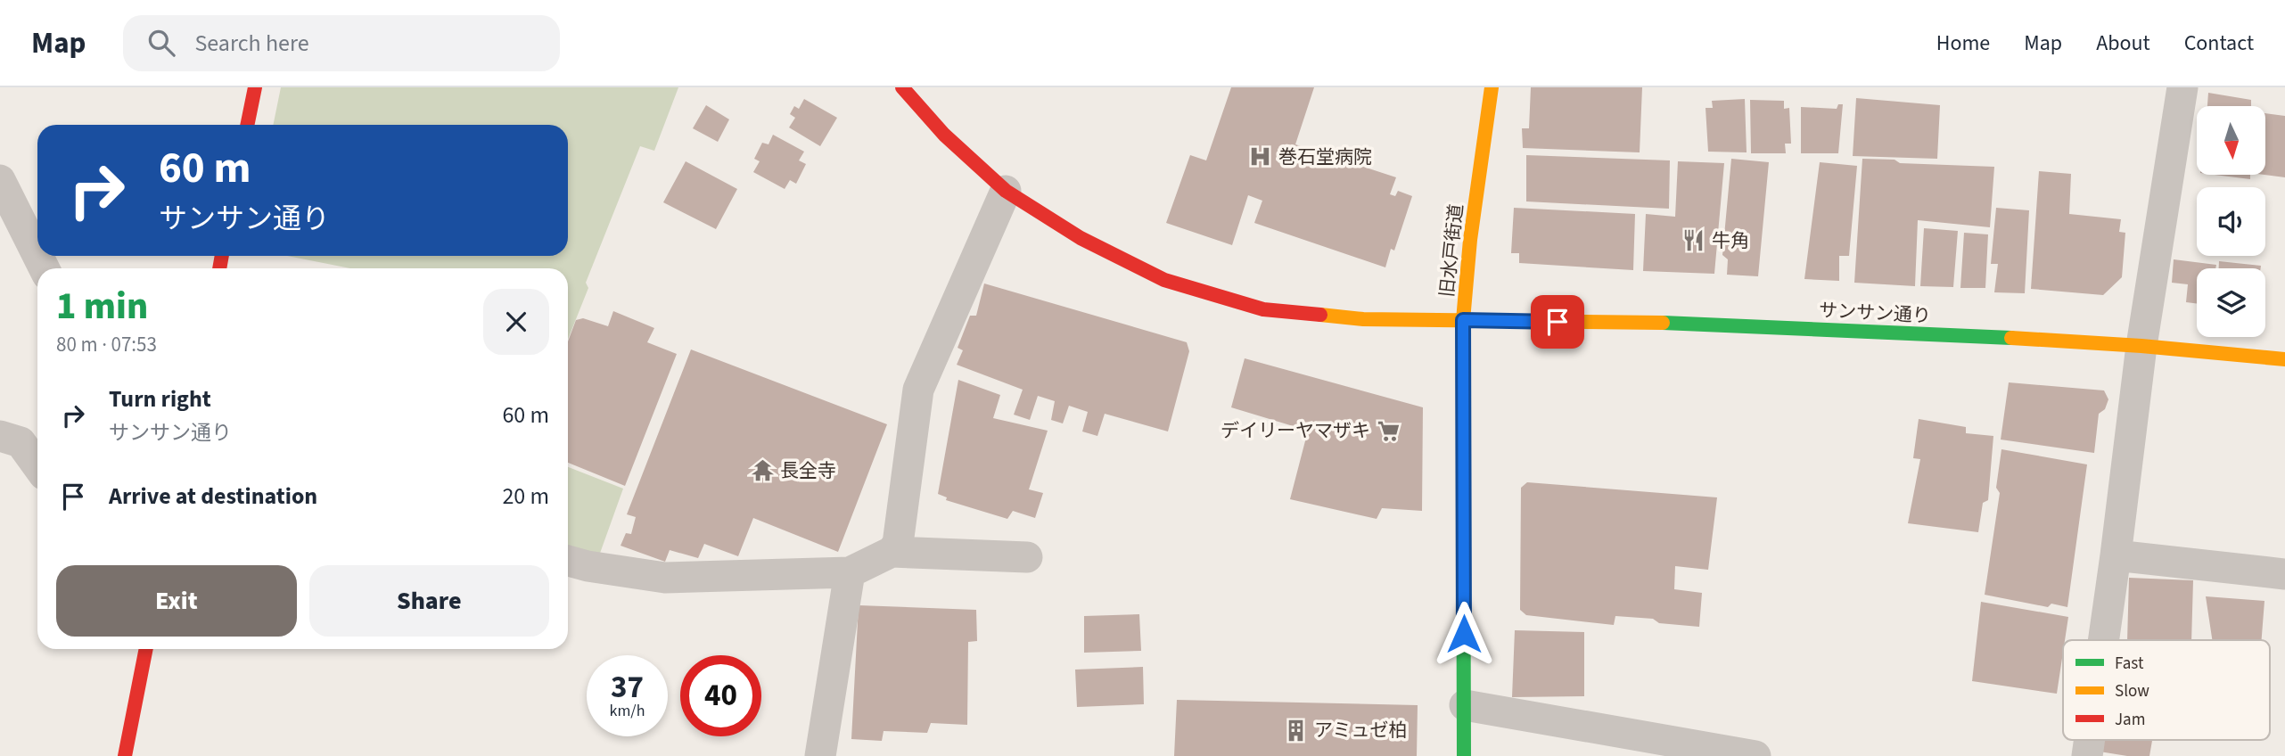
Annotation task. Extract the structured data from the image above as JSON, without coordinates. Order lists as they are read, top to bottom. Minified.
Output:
{"streets":{"street":["旧水戸街道","サンサン通り"]},"crossings":[["旧水戸街道","サンサン通り"]],"places":{"hospital":["巻石堂病院"],"restaurant":["牛角"],"supermarket":["デイリーヤマザキ"],"temple":["長全寺"],"building":["アミュゼ柏"]},"legend":["Fast","Slow","Jam"],"north":"bottom","page":{"header":"Map","search":"Search here","nav":["Home","Map","About","Contact"],"turn":["60 m","サンサン通り"],"heading":["1 min","80 m · 07:53"],"list":[{"name":"Turn right","note":"サンサン通り","value":"60 m"},{"name":"Arrive at destination","value":"20 m"}],"buttons":["Exit","Share"],"speed":"37 km/h","limit":"40"}}
